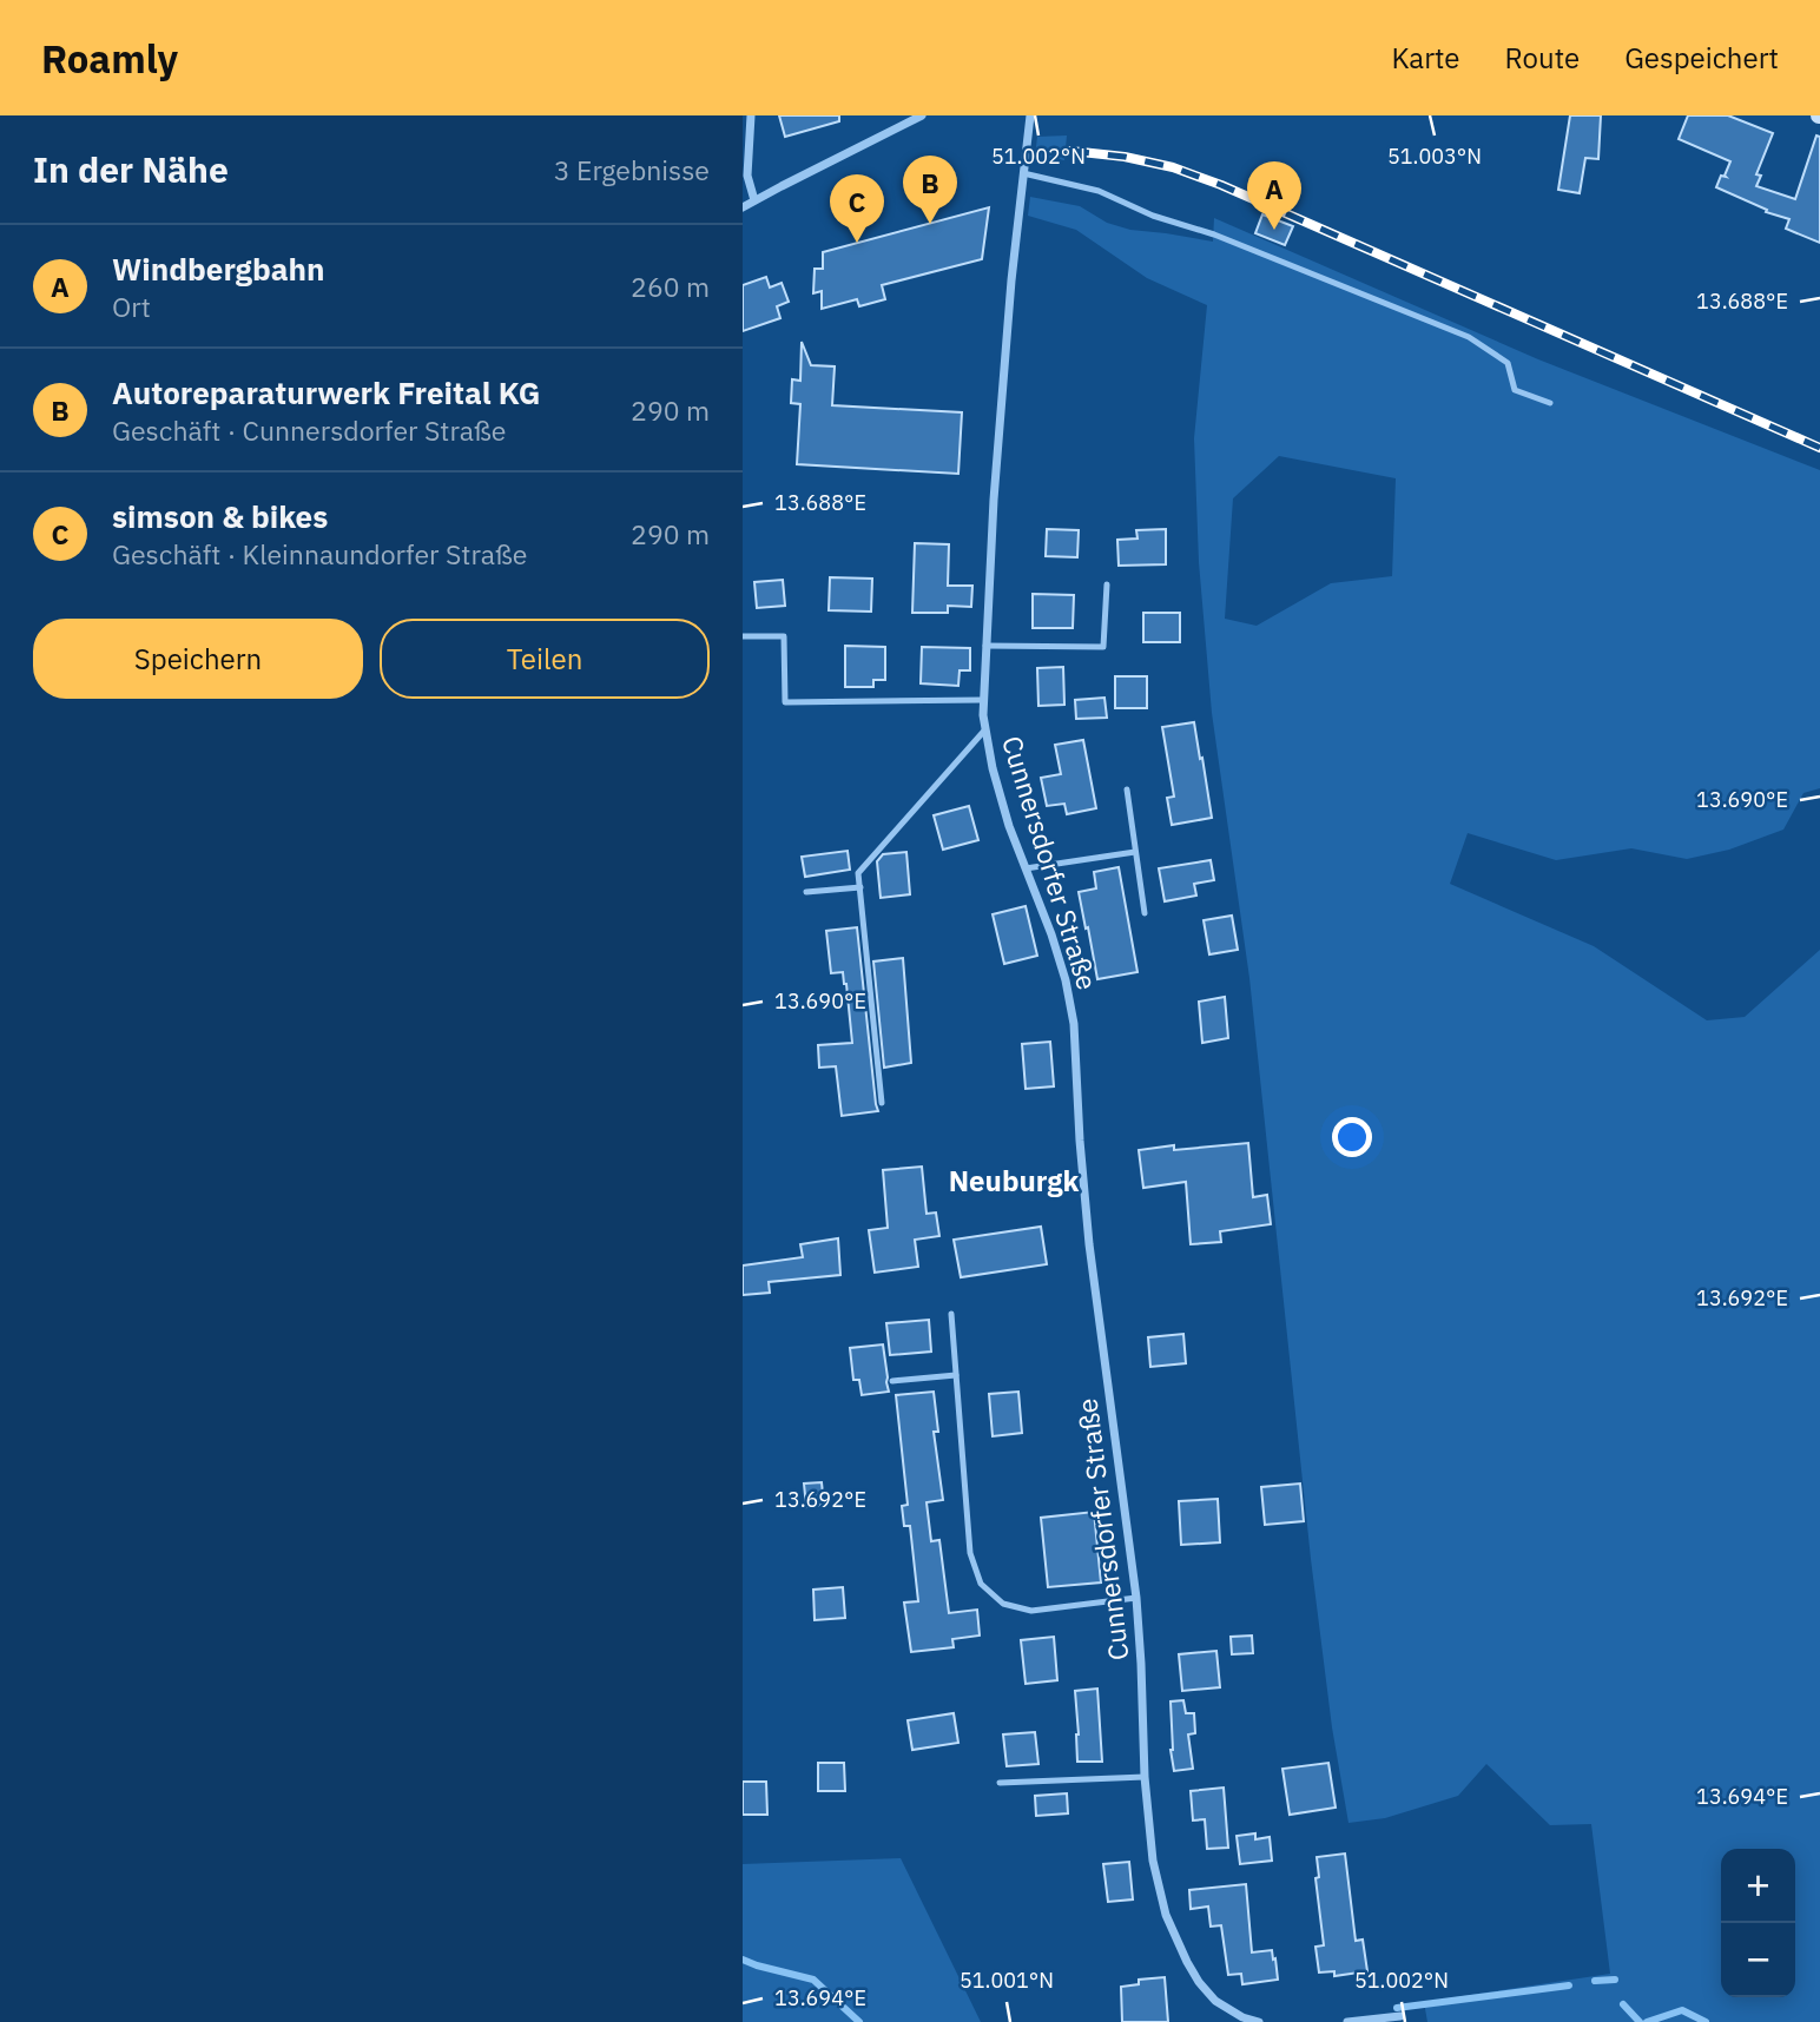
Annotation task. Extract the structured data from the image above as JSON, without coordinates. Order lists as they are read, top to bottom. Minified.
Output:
{"streets":{"street":["Cunnersdorfer Straße"]},"districts":["Neuburgk"],"page":{"header":"Roamly","nav":["Karte","Route","Gespeichert"],"heading":["In der Nähe","3 Ergebnisse"],"pins":["B","A","C"],"list":[{"mark":"A","name":"Windbergbahn","note":"Ort","value":"260 m"},{"mark":"B","name":"Autoreparaturwerk Freital KG","note":"Geschäft · Cunnersdorfer Straße","value":"290 m"},{"mark":"C","name":"simson & bikes","note":"Geschäft · Kleinnaundorfer Straße","value":"290 m"}],"buttons":["Speichern","Teilen"],"map_buttons":["+","−"]},"coordinates":["51.002°N","51.003°N","13.688°E","13.690°E","13.692°E","13.694°E","51.001°N"]}
